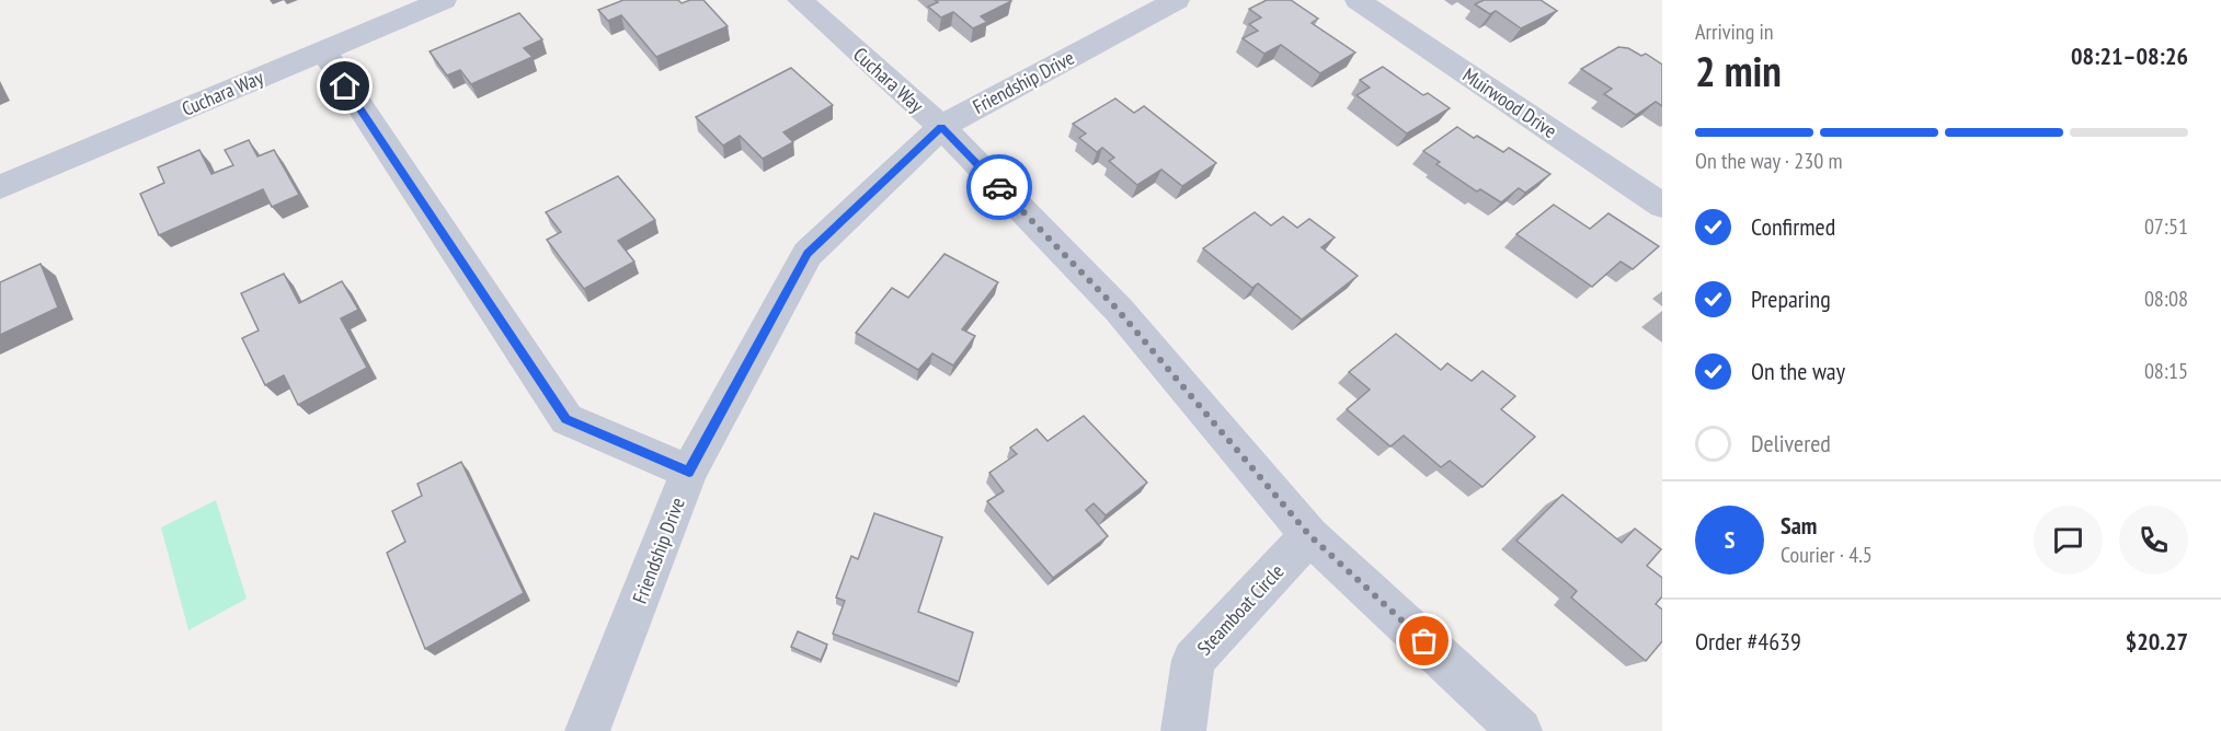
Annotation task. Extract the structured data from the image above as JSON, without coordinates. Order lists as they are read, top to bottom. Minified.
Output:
{"streets":{"street":["Cuchara Way","Friendship Drive","Muirwood Drive","Steamboat Circle"]},"crossings":[["Cuchara Way","Friendship Drive"],["Cuchara Way","Steamboat Circle"]],"page":{"heading":["2 min","Arriving in","08:21–08:26"],"panel":["Sam","Courier · 4.5","Order #4639","$20.27"],"bar":"On the way · 230 m","list":[["Confirmed","07:51"],["Preparing","08:08"],["On the way","08:15"],"Delivered"],"round":"S"}}
